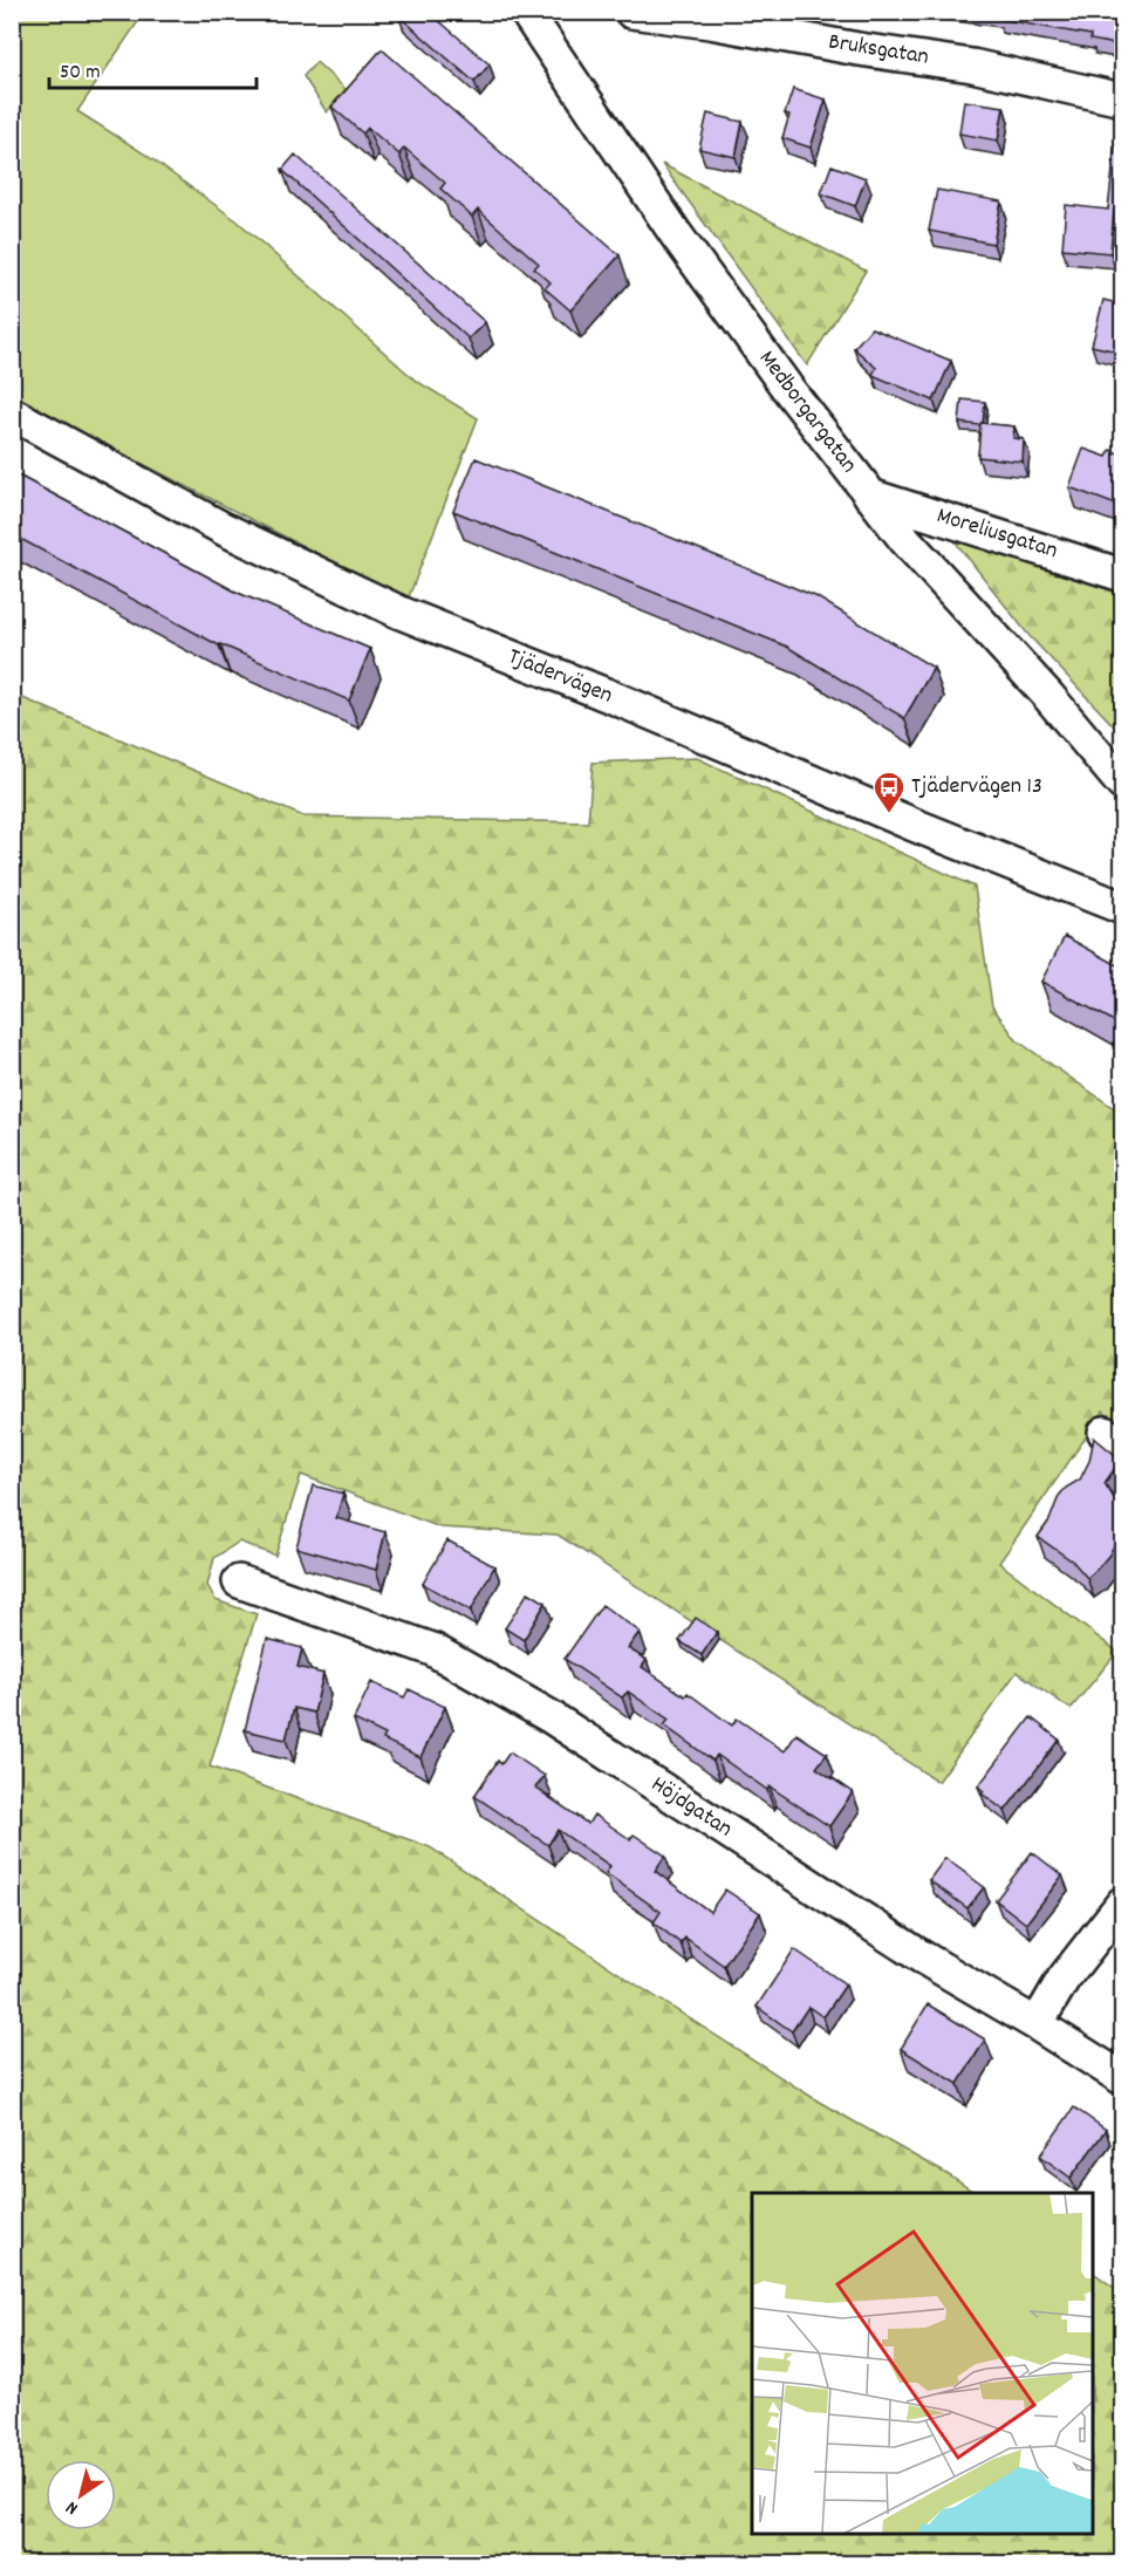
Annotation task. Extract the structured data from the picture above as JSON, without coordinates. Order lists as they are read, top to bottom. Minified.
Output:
{"streets":{"street":["Bruksgatan","Medborgargatan","Moreliusgatan","Tjädervägen","Höjdgatan"]},"crossings":[["Medborgargatan","Moreliusgatan"]],"places":{"bus stop":["Tjädervägen 13"]},"scale_bar":"50 m","north":"bottom left"}
